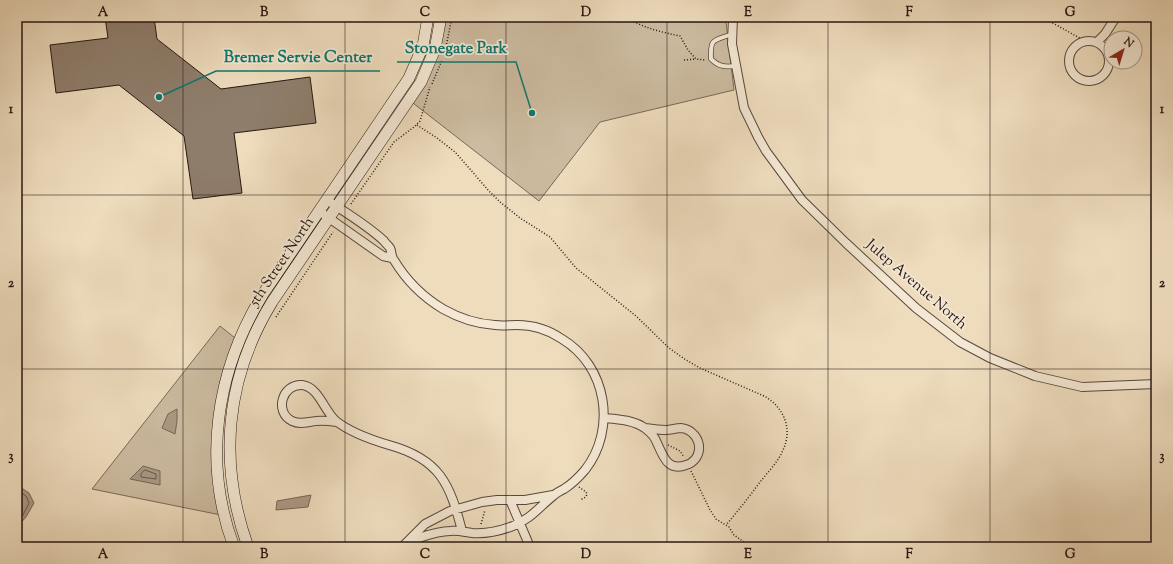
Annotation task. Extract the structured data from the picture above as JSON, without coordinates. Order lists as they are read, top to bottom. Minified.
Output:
{"streets":{"street":["5th Street North","Julep Avenue North"]},"places":["Bremer Servie Center","Stonegate Park"],"north":"top right","grid":{"columns":["A","B","C","D","E","F","G"],"rows":["1","2","3"]}}
